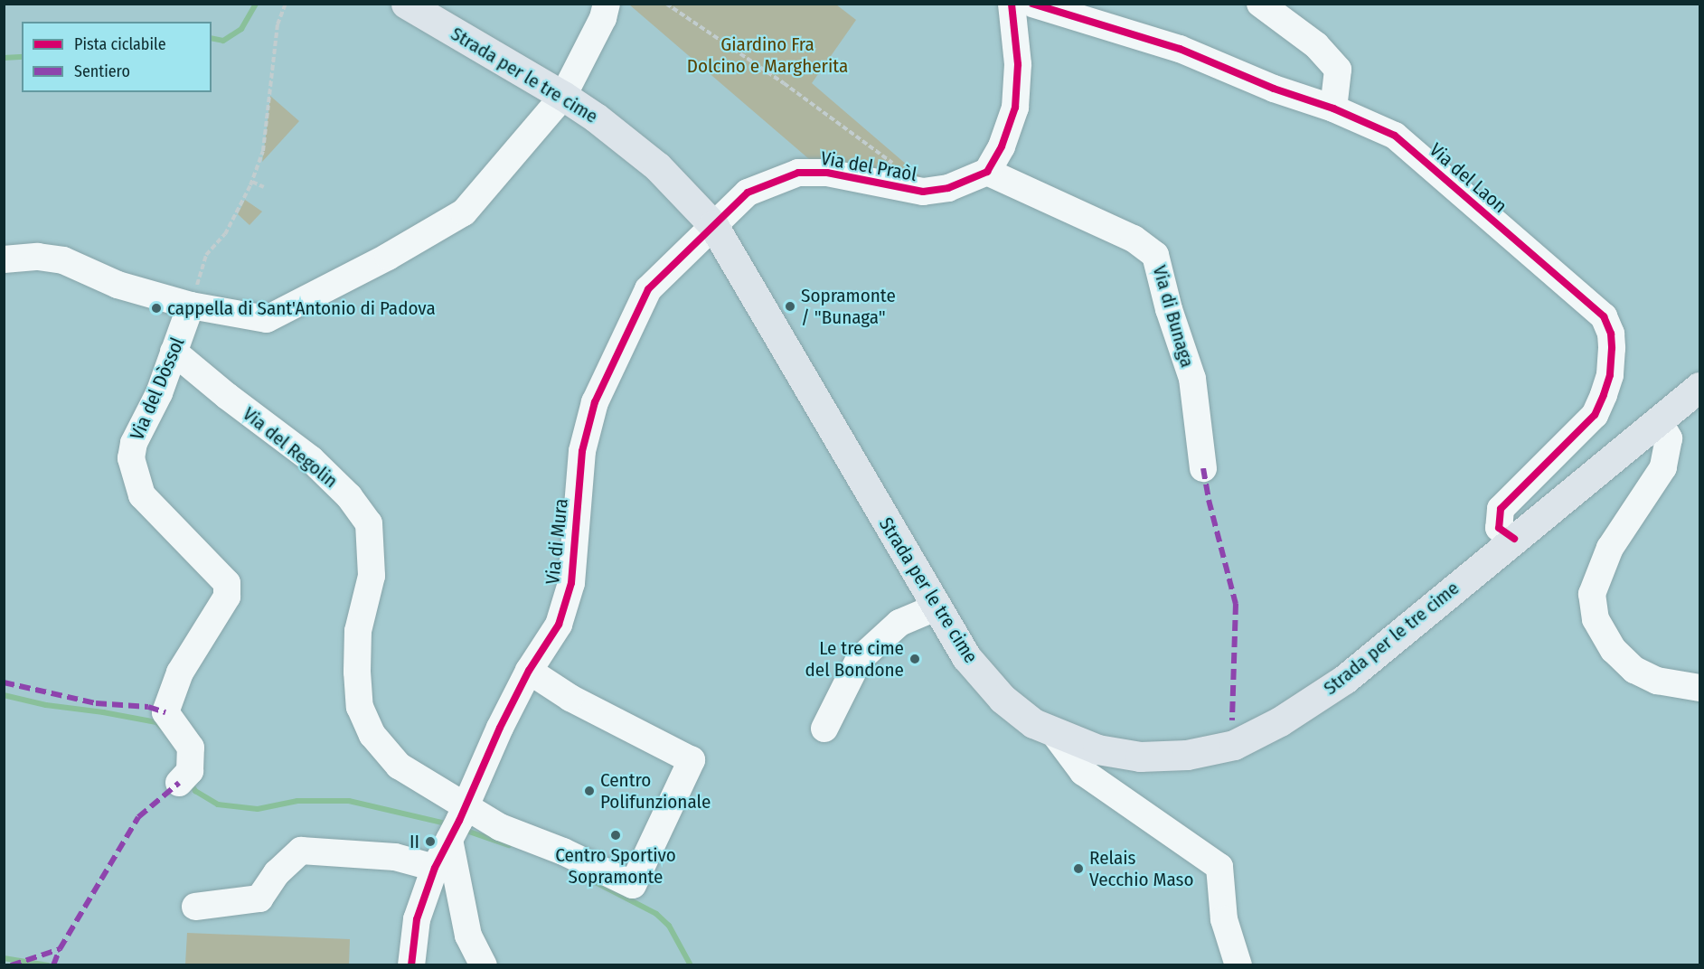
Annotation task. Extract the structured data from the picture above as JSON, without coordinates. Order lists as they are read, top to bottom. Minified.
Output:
{"streets":{"main road":["Strada per le tre cime"],"street":["Via del Praòl","Via del Laon","Via di Bunaga","Via del Dòssol","Via del Regolin","Via di Mura"]},"crossings":[["Strada per le tre cime","Via del Praòl"],["Strada per le tre cime","Via del Laon"],["Strada per le tre cime","Via di Mura"],["Via del Praòl","Via di Bunaga"],["Via del Praòl","Via di Mura"],["Via del Dòssol","Via del Regolin"],["Via del Regolin","Via di Mura"]],"parks":["Giardino Fra Dolcino e Margherita"],"places":["Sopramonte / \"Bunaga\"","cappella di Sant'Antonio di Padova","Le tre cime del Bondone","Centro Polifunzionale","Centro Sportivo Sopramonte","II","Relais Vecchio Maso"],"legend":["Pista ciclabile","Sentiero"]}
